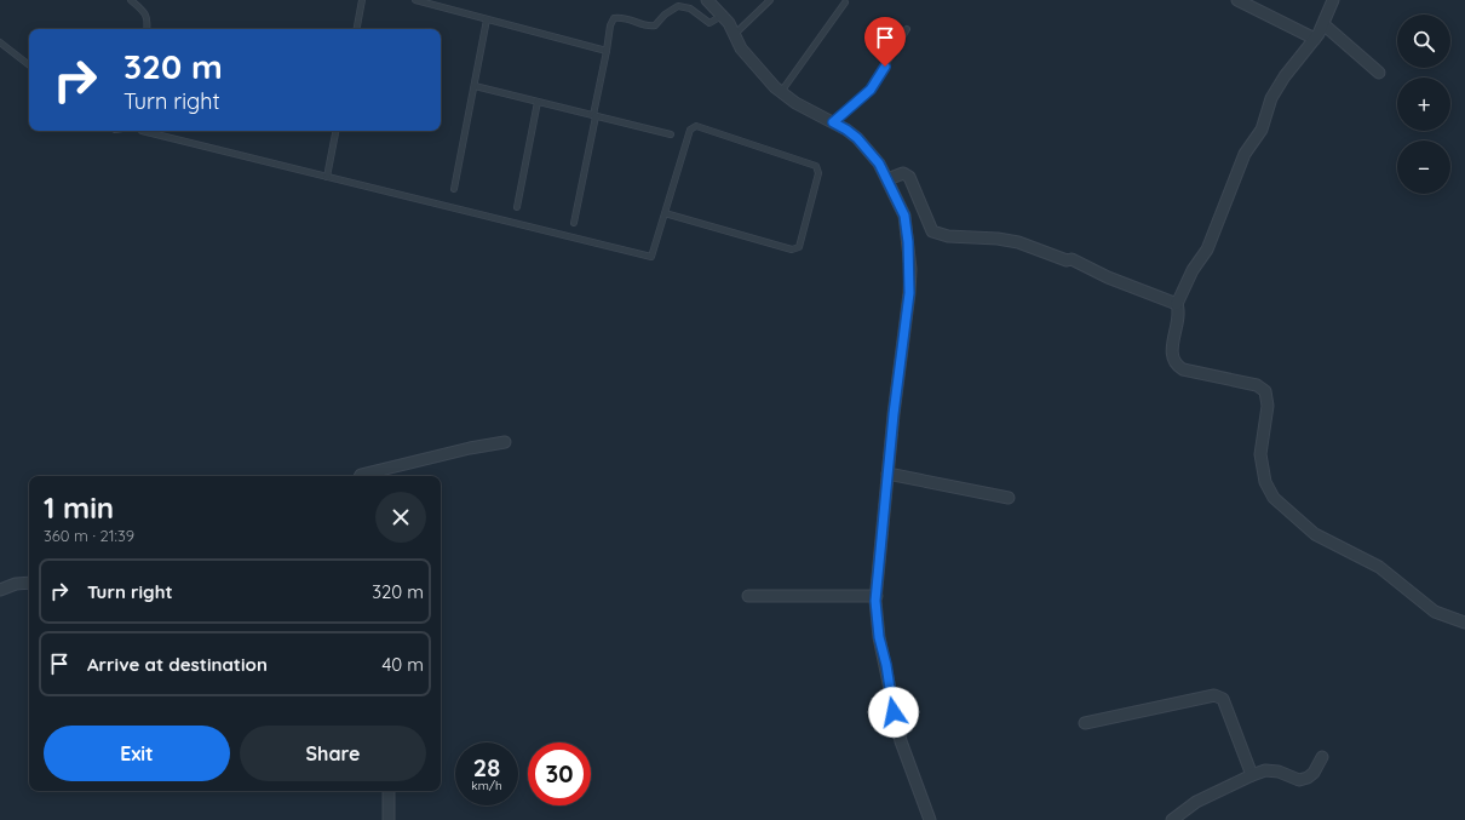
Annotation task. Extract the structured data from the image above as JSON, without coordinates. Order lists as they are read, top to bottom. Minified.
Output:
{"page":{"map_buttons":["+","−"],"turn":["320 m","Turn right"],"heading":["1 min","360 m · 21:39"],"list":[{"name":"Turn right","value":"320 m"},{"name":"Arrive at destination","value":"40 m"}],"buttons":["Exit","Share"],"speed":"28 km/h","limit":"30"}}
